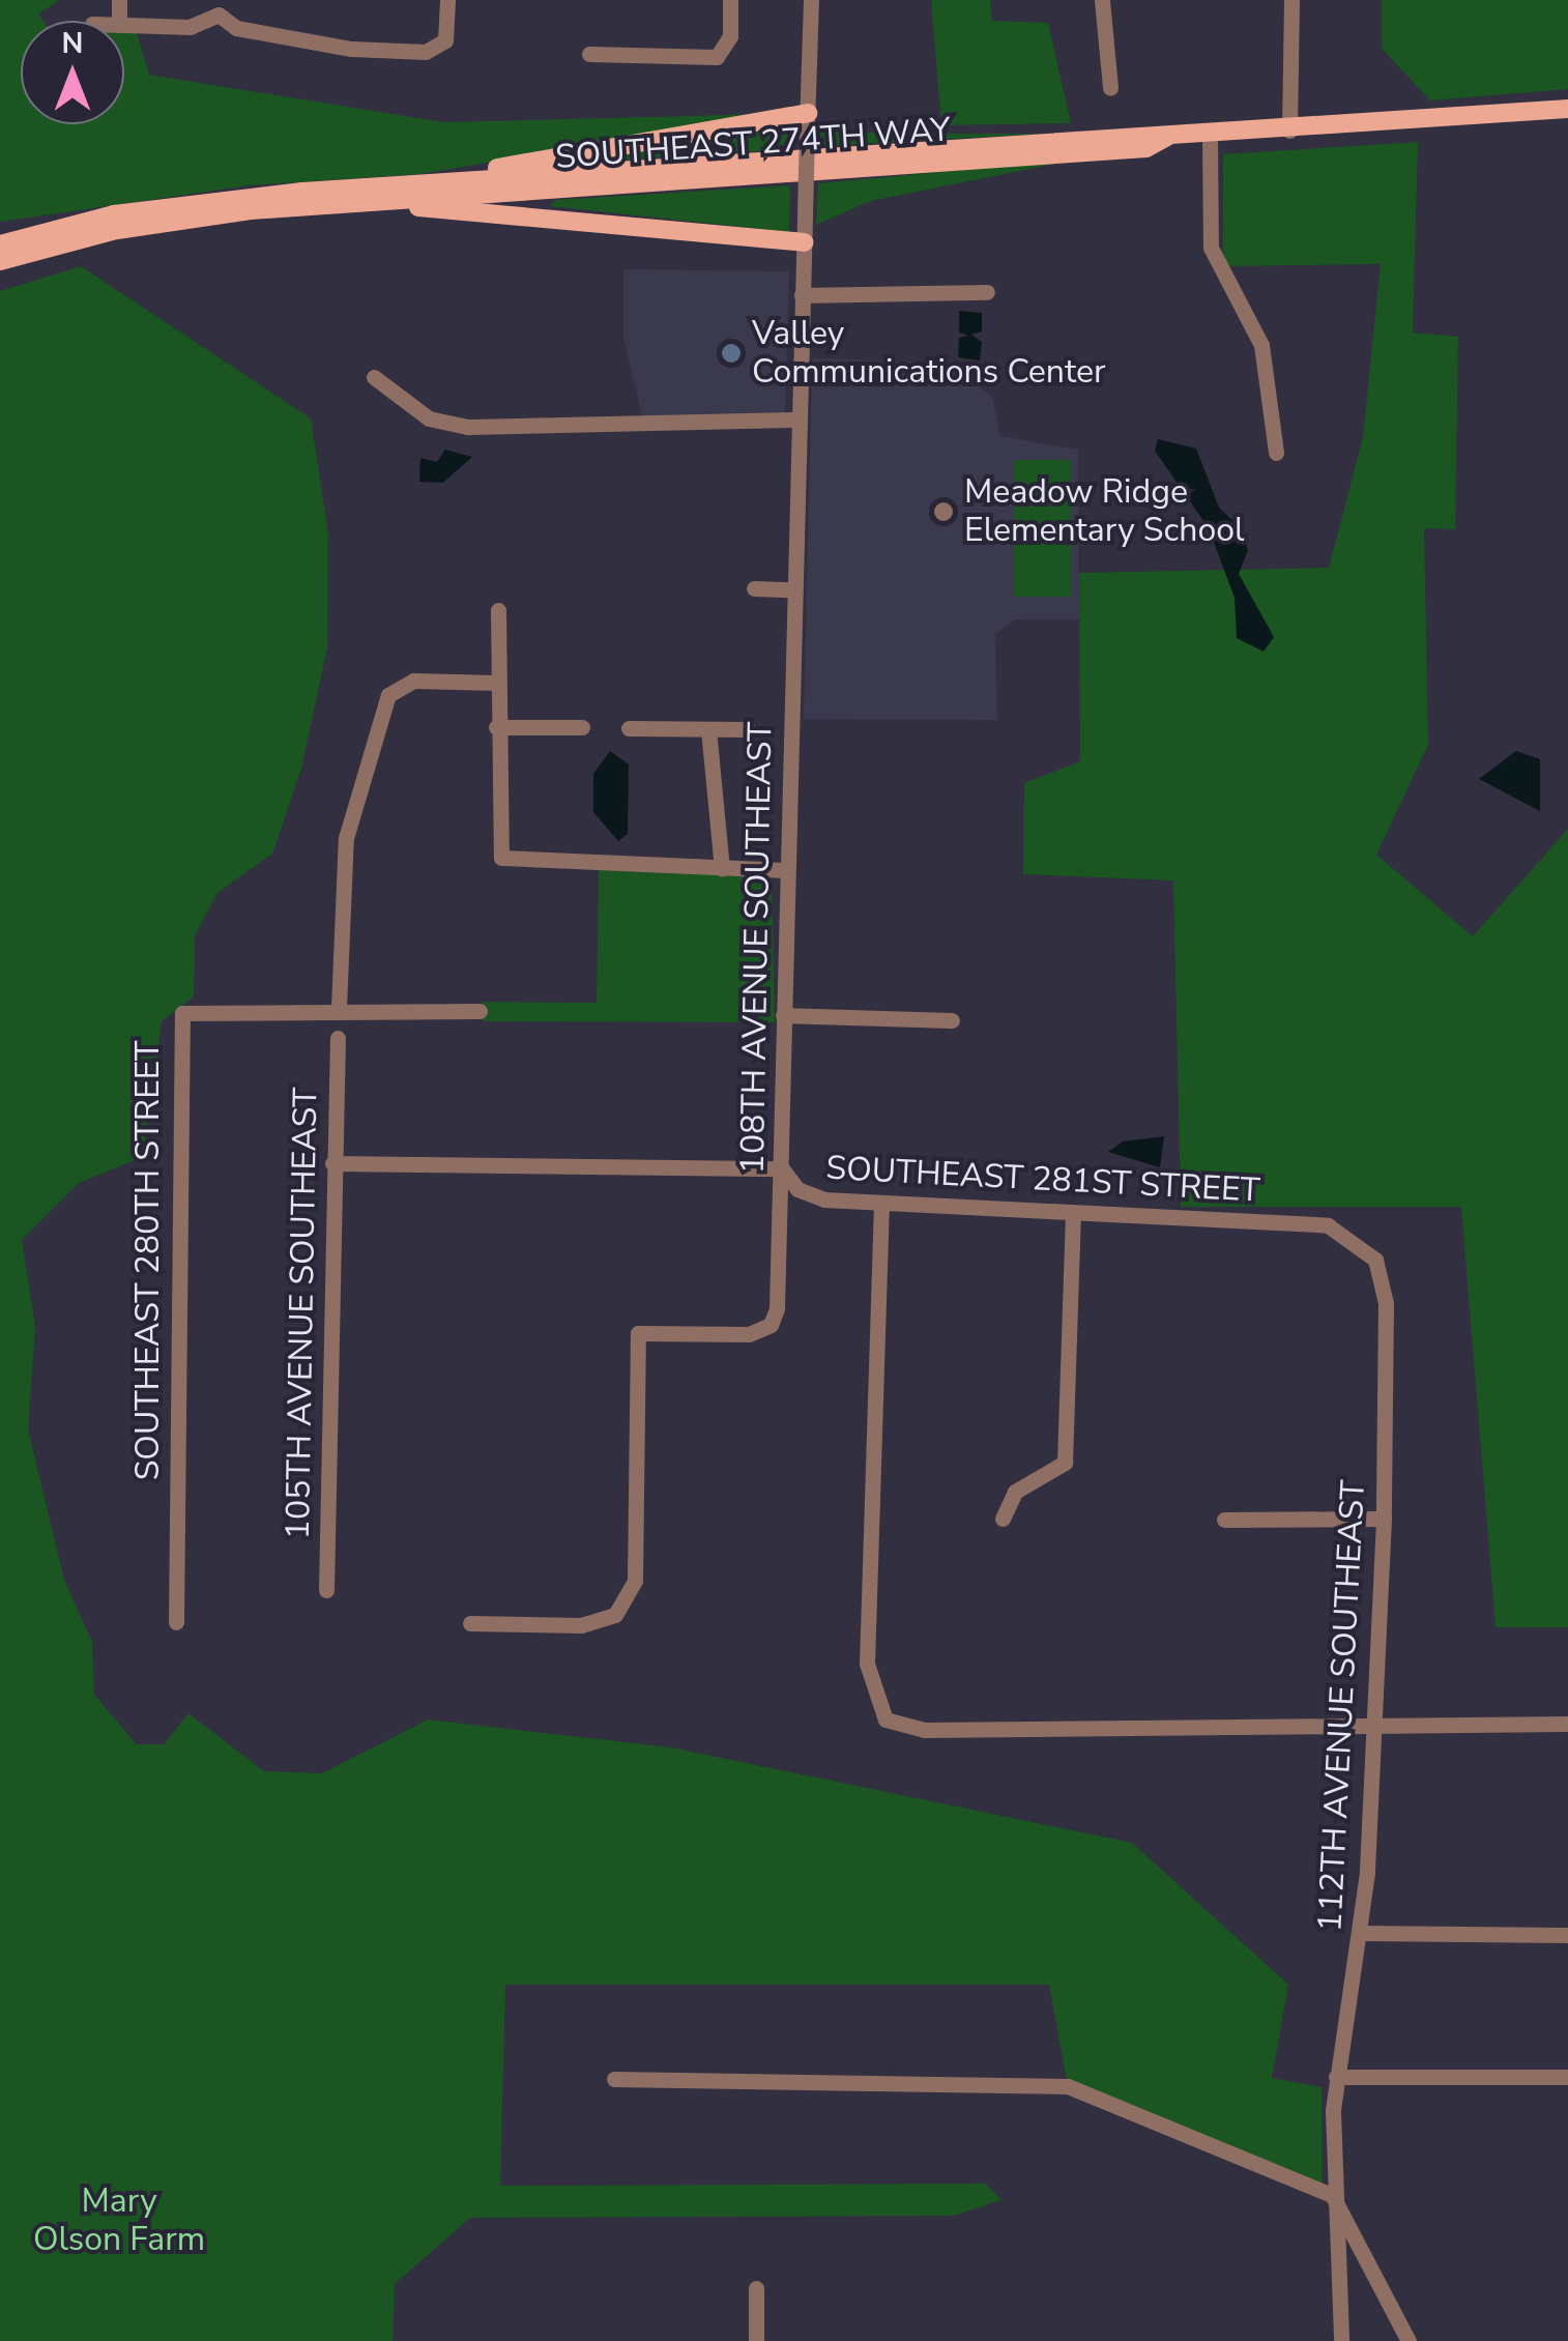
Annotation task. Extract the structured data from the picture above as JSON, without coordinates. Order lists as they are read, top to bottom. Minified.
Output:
{"streets":{"main road":["SOUTHEAST 274TH WAY"],"street":["108TH AVENUE SOUTHEAST","SOUTHEAST 281ST STREET","SOUTHEAST 280TH STREET","105TH AVENUE SOUTHEAST","112TH AVENUE SOUTHEAST"]},"crossings":[["108TH AVENUE SOUTHEAST","SOUTHEAST 281ST STREET"],["SOUTHEAST 281ST STREET","105TH AVENUE SOUTHEAST"],["SOUTHEAST 281ST STREET","112TH AVENUE SOUTHEAST"]],"parks":["Mary Olson Farm"],"places":["Valley Communications Center","Meadow Ridge Elementary School"],"north":"top"}
